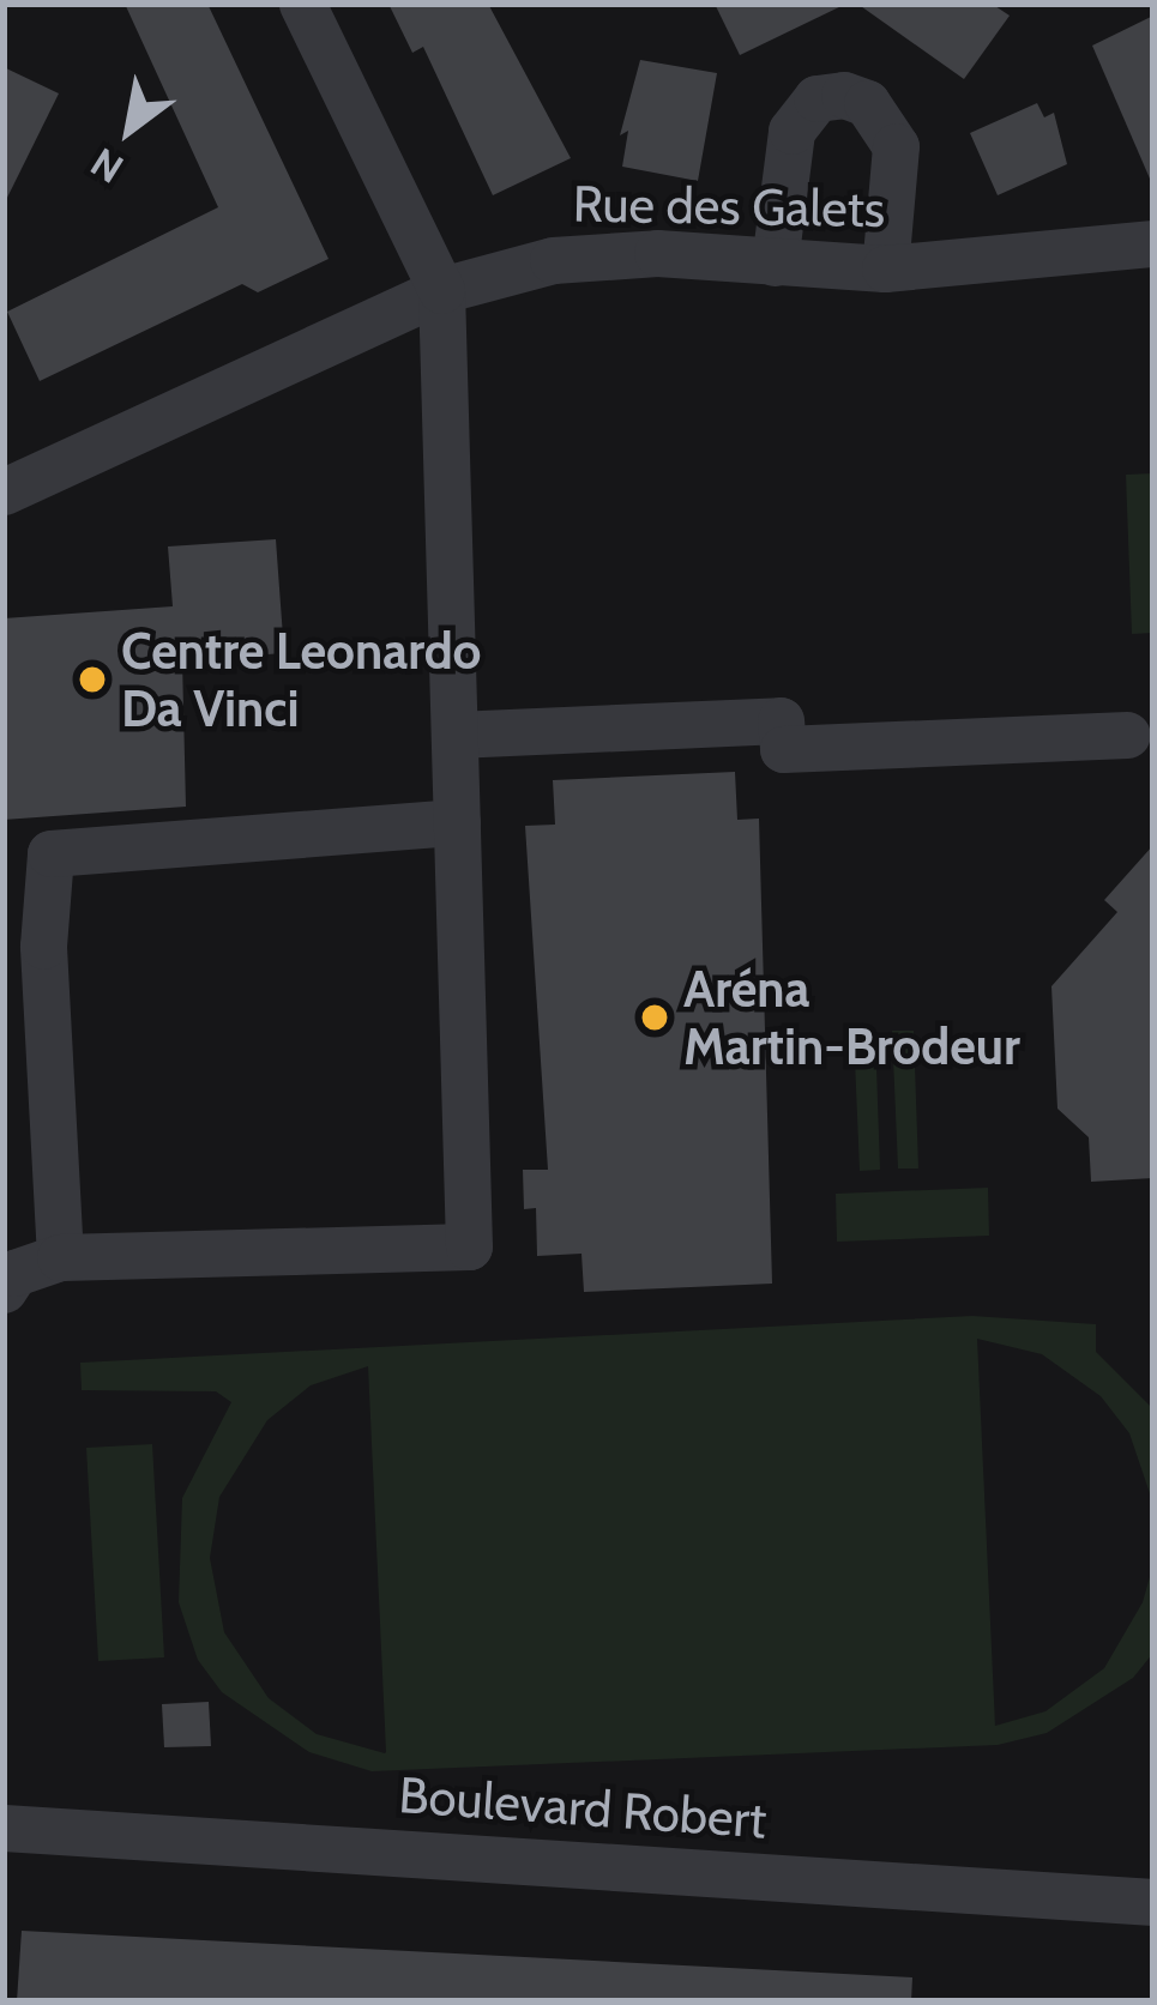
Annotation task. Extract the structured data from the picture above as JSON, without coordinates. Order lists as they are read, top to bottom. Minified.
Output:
{"streets":{"street":["Rue des Galets","Boulevard Robert"]},"places":["Centre Leonardo Da Vinci","Aréna Martin-Brodeur"],"north":"bottom left"}
